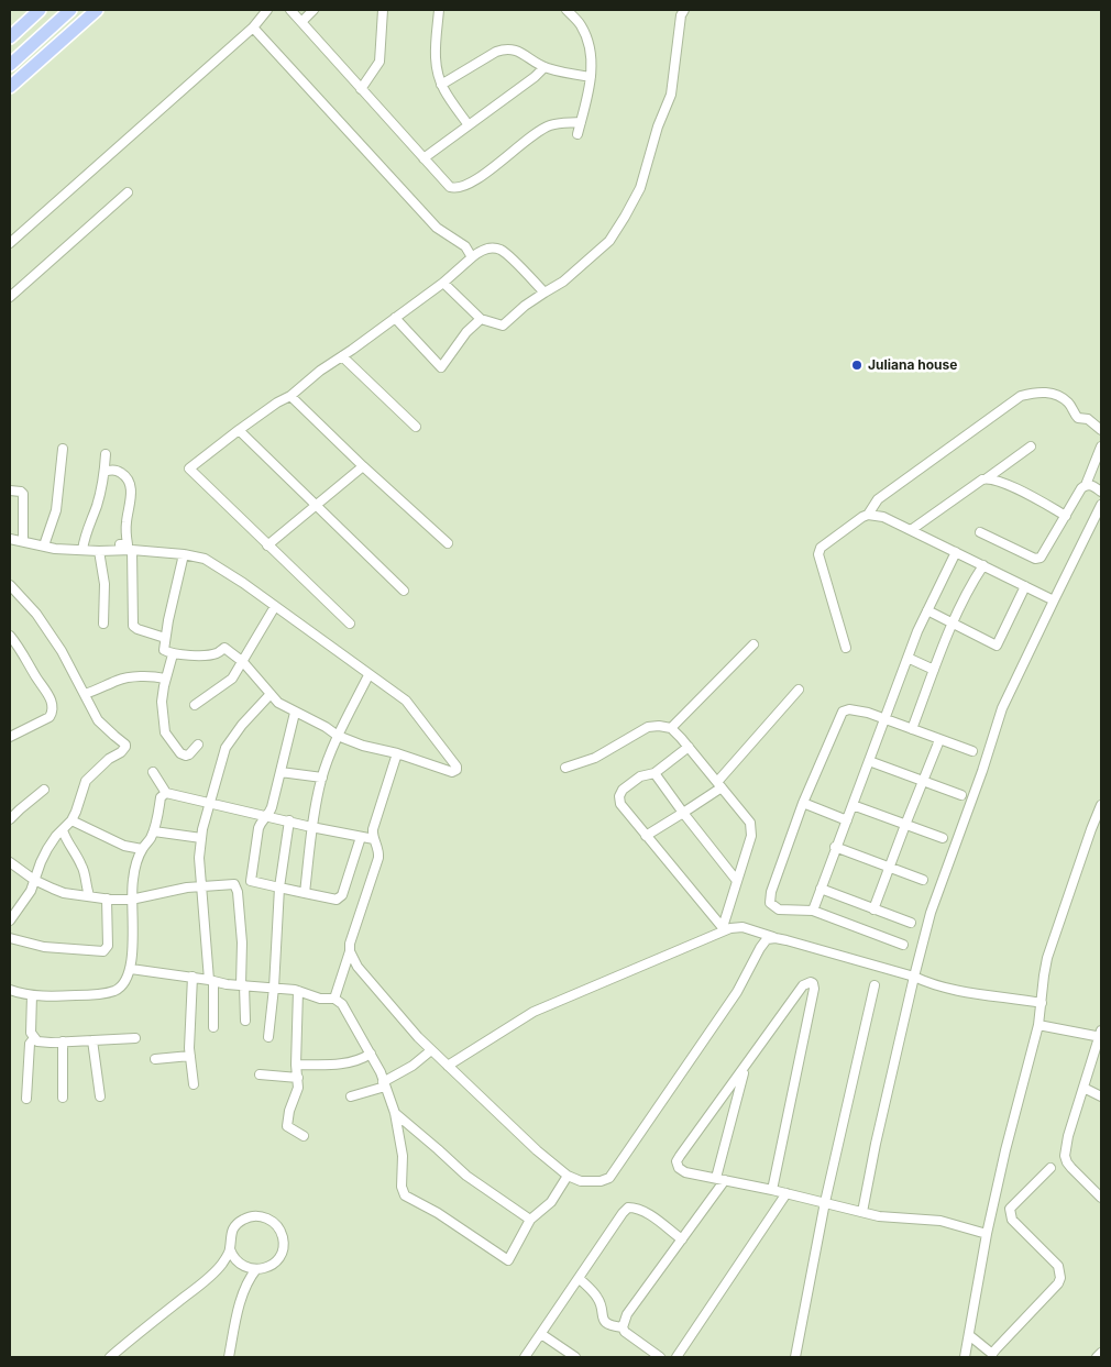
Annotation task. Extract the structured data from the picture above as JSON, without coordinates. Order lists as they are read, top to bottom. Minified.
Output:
{"places":["Juliana house"]}
